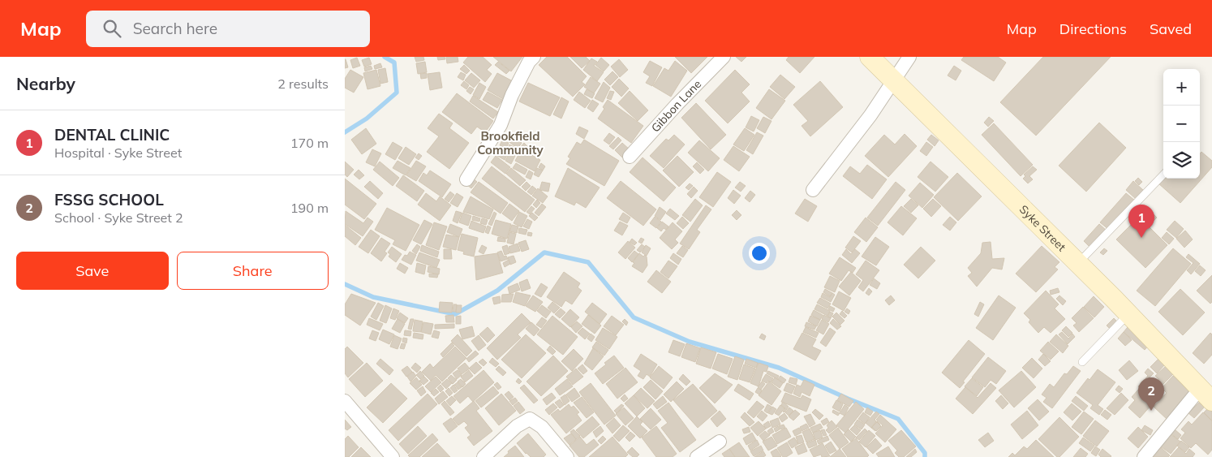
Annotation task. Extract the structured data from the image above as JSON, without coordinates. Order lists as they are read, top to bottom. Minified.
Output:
{"streets":{"main road":["Syke Street"],"street":["Gibbon Lane"]},"districts":["Brookfield Community"],"page":{"header":"Map","search":"Search here","nav":["Map","Directions","Saved"],"heading":["Nearby","2 results"],"map_buttons":["+","−"],"list":[{"mark":"1","name":"DENTAL CLINIC","note":"Hospital · Syke Street","value":"170 m"},{"mark":"2","name":"FSSG SCHOOL","note":"School · Syke Street 2","value":"190 m"}],"pins":["1","2"],"buttons":["Save","Share"]}}
